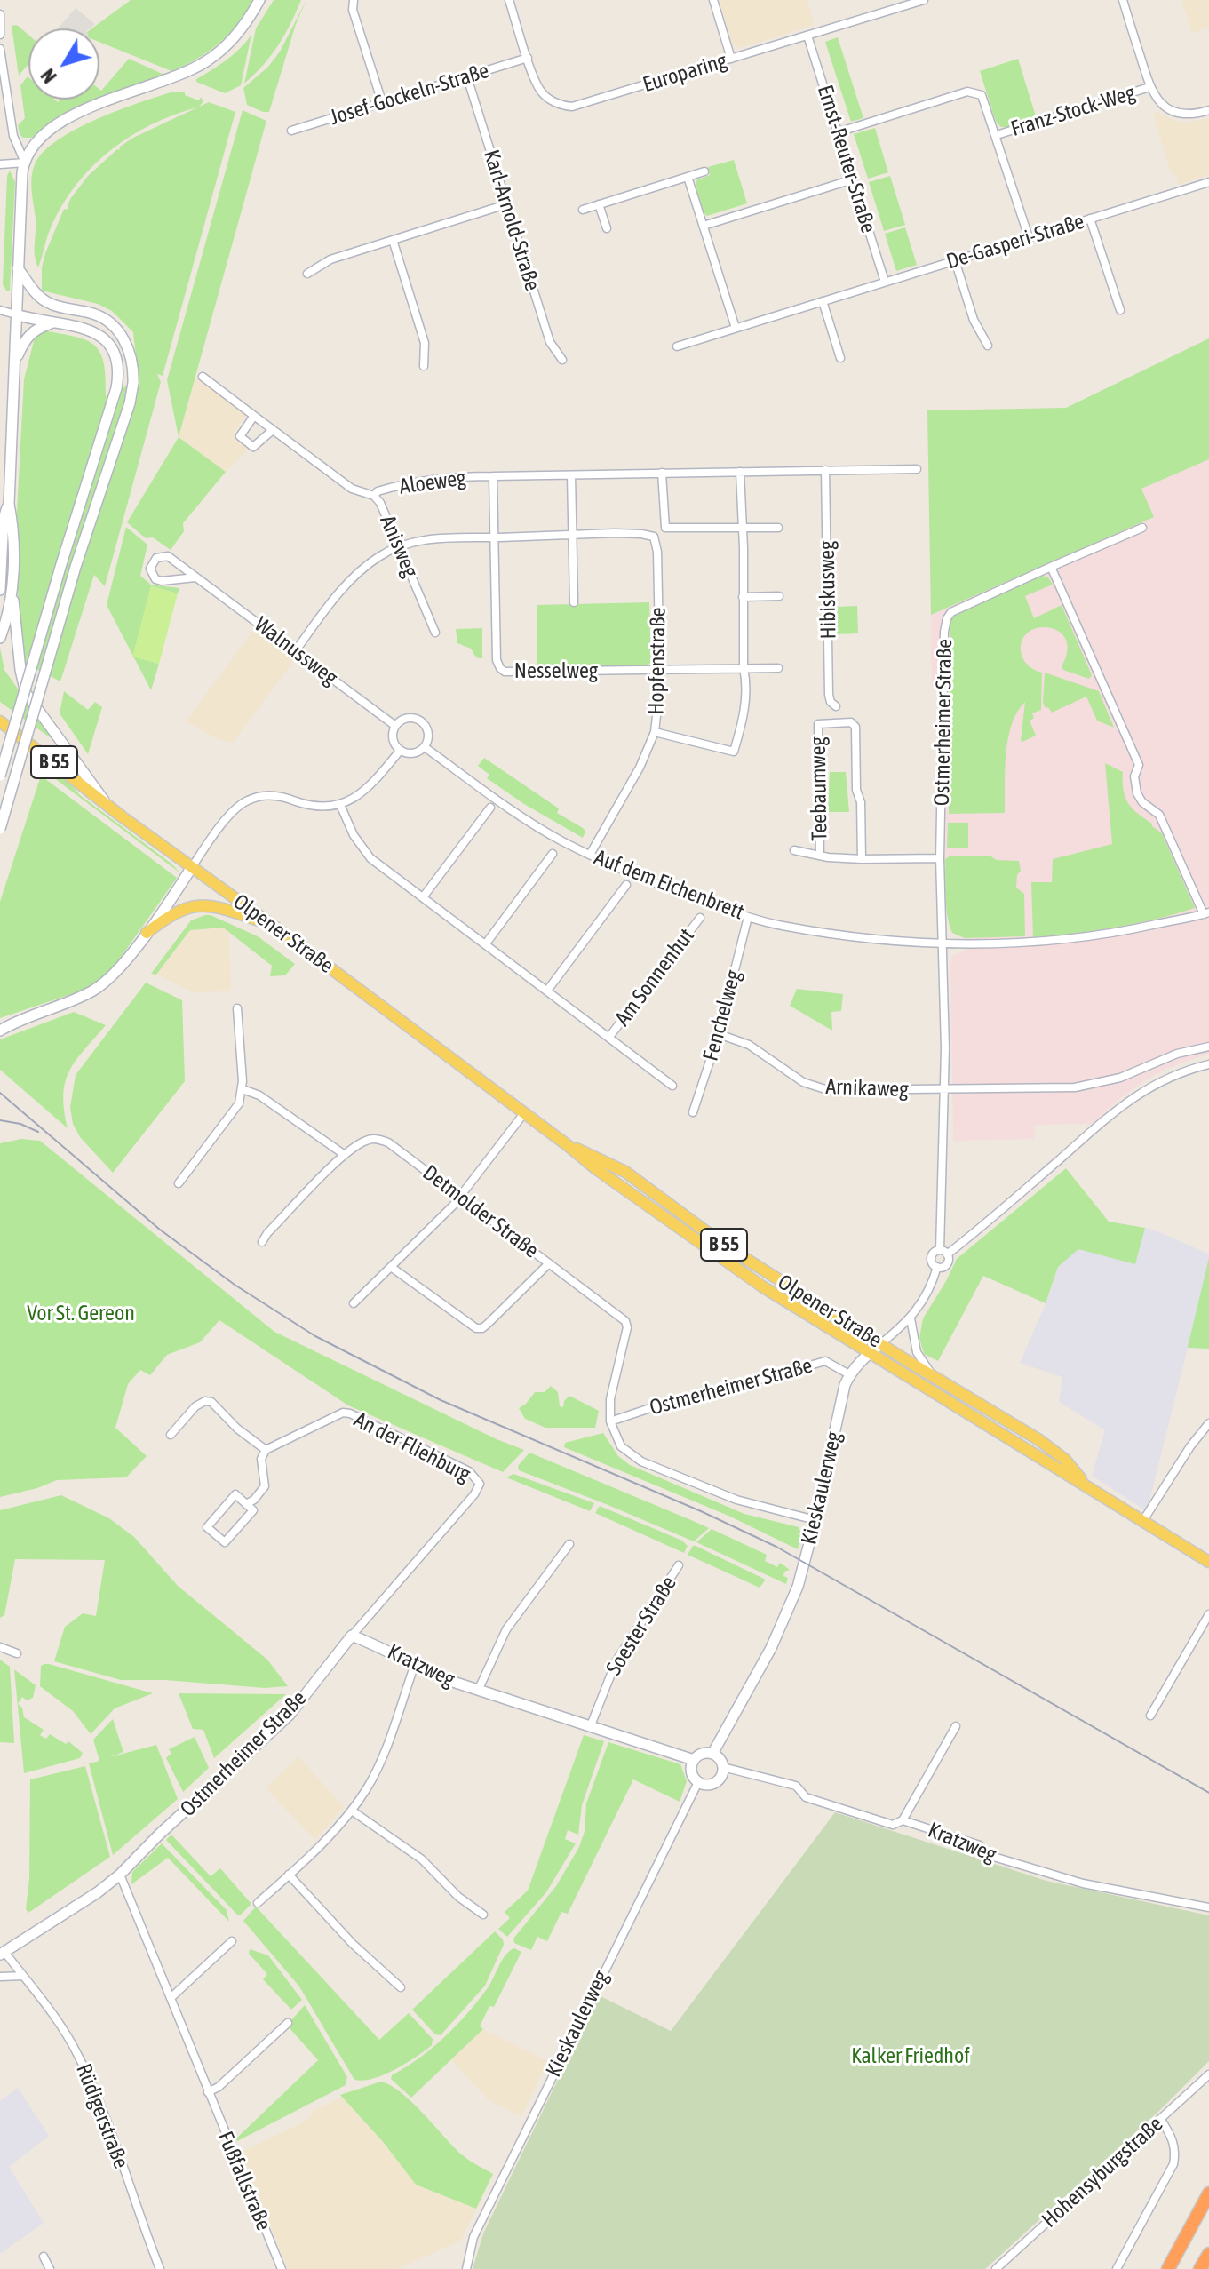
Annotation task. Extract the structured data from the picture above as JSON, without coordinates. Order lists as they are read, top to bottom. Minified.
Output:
{"streets":{"main road":["Ostmerheimer Straße","B 55","Olpener Straße","Kieskaulerweg","Kratzweg"],"street":["Europaring","Josef-Gockeln-Straße","Franz-Stock-Weg","Ernst-Reuter-Straße","Karl-Arnold-Straße","De-Gasperi-Straße","Aloeweg","Anisweg","Hibiskusweg","Walnussweg","Hopfenstraße","Nesselweg","Teebaumweg","Auf dem Eichenbrett","Am Sonnenhut","Fenchelweg","Arnikaweg","Detmolder Straße","An der Fliehburg","Soester Straße","Rüdigerstraße","Hohensyburgstraße","Fußfallstraße"]},"crossings":[["Europaring","Josef-Gockeln-Straße"],["Europaring","Ernst-Reuter-Straße"],["Josef-Gockeln-Straße","Karl-Arnold-Straße"],["Ernst-Reuter-Straße","De-Gasperi-Straße"],["Aloeweg","Anisweg"],["Aloeweg","Hibiskusweg"],["Aloeweg","Nesselweg"],["Walnussweg","Auf dem Eichenbrett"],["Hopfenstraße","Nesselweg"],["Hopfenstraße","Auf dem Eichenbrett"],["Ostmerheimer Straße","Teebaumweg"],["Ostmerheimer Straße","Auf dem Eichenbrett"],["Ostmerheimer Straße","Arnikaweg"],["Ostmerheimer Straße","Detmolder Straße"],["Ostmerheimer Straße","An der Fliehburg"],["Ostmerheimer Straße","Kieskaulerweg"],["Ostmerheimer Straße","Kratzweg"],["Ostmerheimer Straße","Rüdigerstraße"],["Ostmerheimer Straße","Fußfallstraße"],["B 55","Olpener Straße"],["Auf dem Eichenbrett","Fenchelweg"],["Olpener Straße","Kieskaulerweg"],["Fenchelweg","Arnikaweg"],["Kieskaulerweg","Kratzweg"],["Soester Straße","Kratzweg"]],"parks":["Vor St. Gereon","Kalker Friedhof"],"north":"bottom left"}
